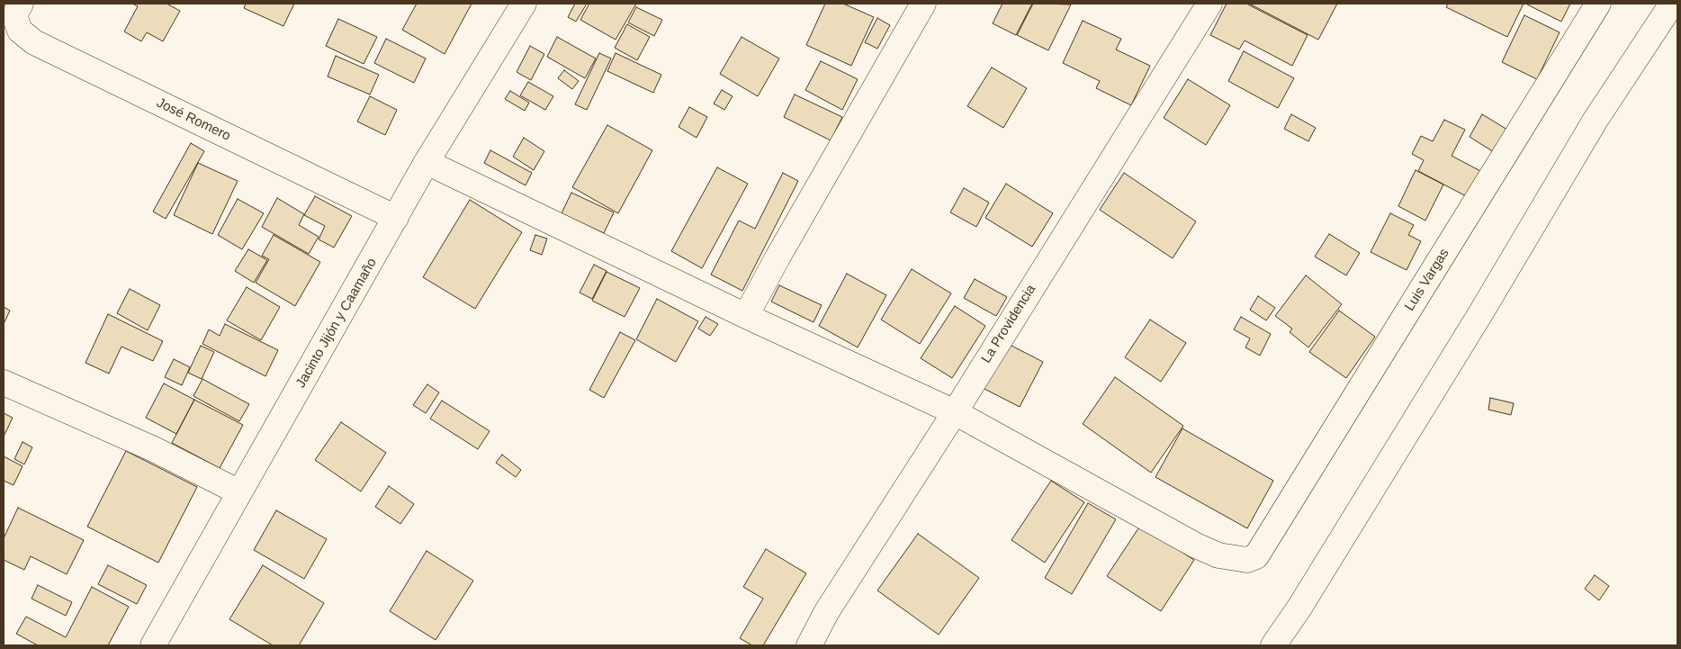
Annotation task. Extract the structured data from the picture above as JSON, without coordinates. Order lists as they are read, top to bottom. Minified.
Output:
{"streets":{"street":["José Romero","Luis Vargas","Jacinto Jijón y Caamaño","La Providencia"]},"crossings":[["José Romero","Jacinto Jijón y Caamaño"],["Luis Vargas","La Providencia"]]}
